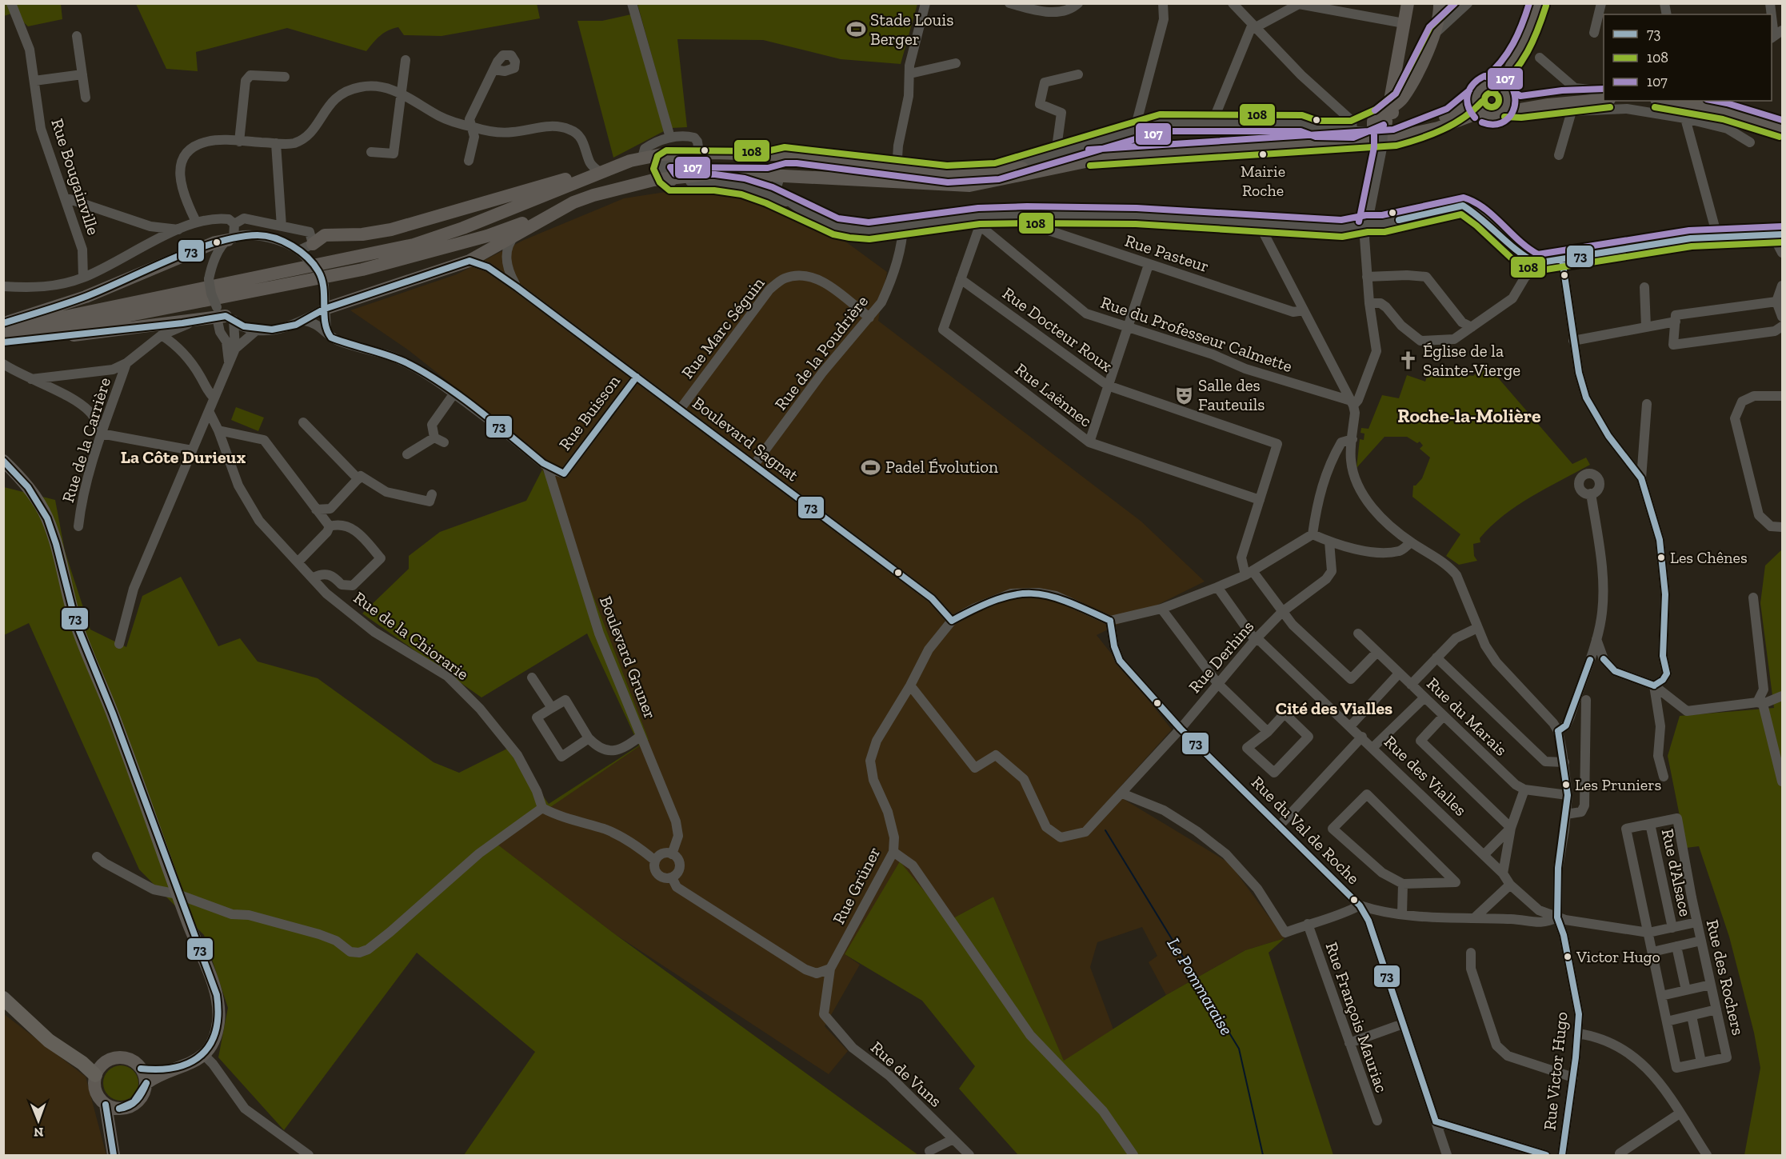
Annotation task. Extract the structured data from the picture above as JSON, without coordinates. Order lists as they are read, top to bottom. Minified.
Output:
{"streets":{"street":["Rue Bougainville","Rue Pasteur","Rue Marc Séguin","Rue Docteur Roux","Rue du Professeur Calmette","Rue de la Poudrière","Rue Laënnec","Rue Buisson","Boulevard Sagnat","Rue de la Carrière","Rue de la Chiorarie","Rue Derhins","Boulevard Gruner","Rue du Marais","Rue des Vialles","Rue du Val de Roche","Rue d'Alsace","Rue Grüner","Rue des Rochers","Rue François Mauriac","Rue Victor Hugo","Rue de Vuns"]},"crossings":[["Rue Marc Séguin","Rue de la Poudrière"],["Rue Marc Séguin","Boulevard Sagnat"],["Rue Docteur Roux","Rue Laënnec"],["Rue du Professeur Calmette","Rue Laënnec"],["Rue du Professeur Calmette","Rue Victor Hugo"],["Rue de la Poudrière","Boulevard Sagnat"],["Rue Buisson","Boulevard Sagnat"],["Rue Buisson","Boulevard Gruner"],["Boulevard Sagnat","Rue Grüner"],["Rue Derhins","Rue des Vialles"],["Rue Derhins","Rue du Val de Roche"],["Rue Derhins","Rue Grüner"],["Rue des Vialles","Rue du Val de Roche"],["Rue des Vialles","Rue Victor Hugo"],["Rue du Val de Roche","Rue Victor Hugo"],["Rue d'Alsace","Rue des Rochers"],["Rue Grüner","Rue de Vuns"]],"districts":["Roche-la-Molière","La Côte Durieux","Cité des Vialles"],"water":["Le Pommaraise"],"places":{"sports":["Stade Louis Berger","Padel Évolution"],"other":["Mairie Roche","Les Chênes","Les Pruniers","Victor Hugo"],"church":["Église de la Sainte-Vierge"],"theatre":["Salle des Fauteuils"]},"lines":["transit line 108","transit line 107","transit line 73"],"legend":["73","108","107"],"north":"bottom"}
